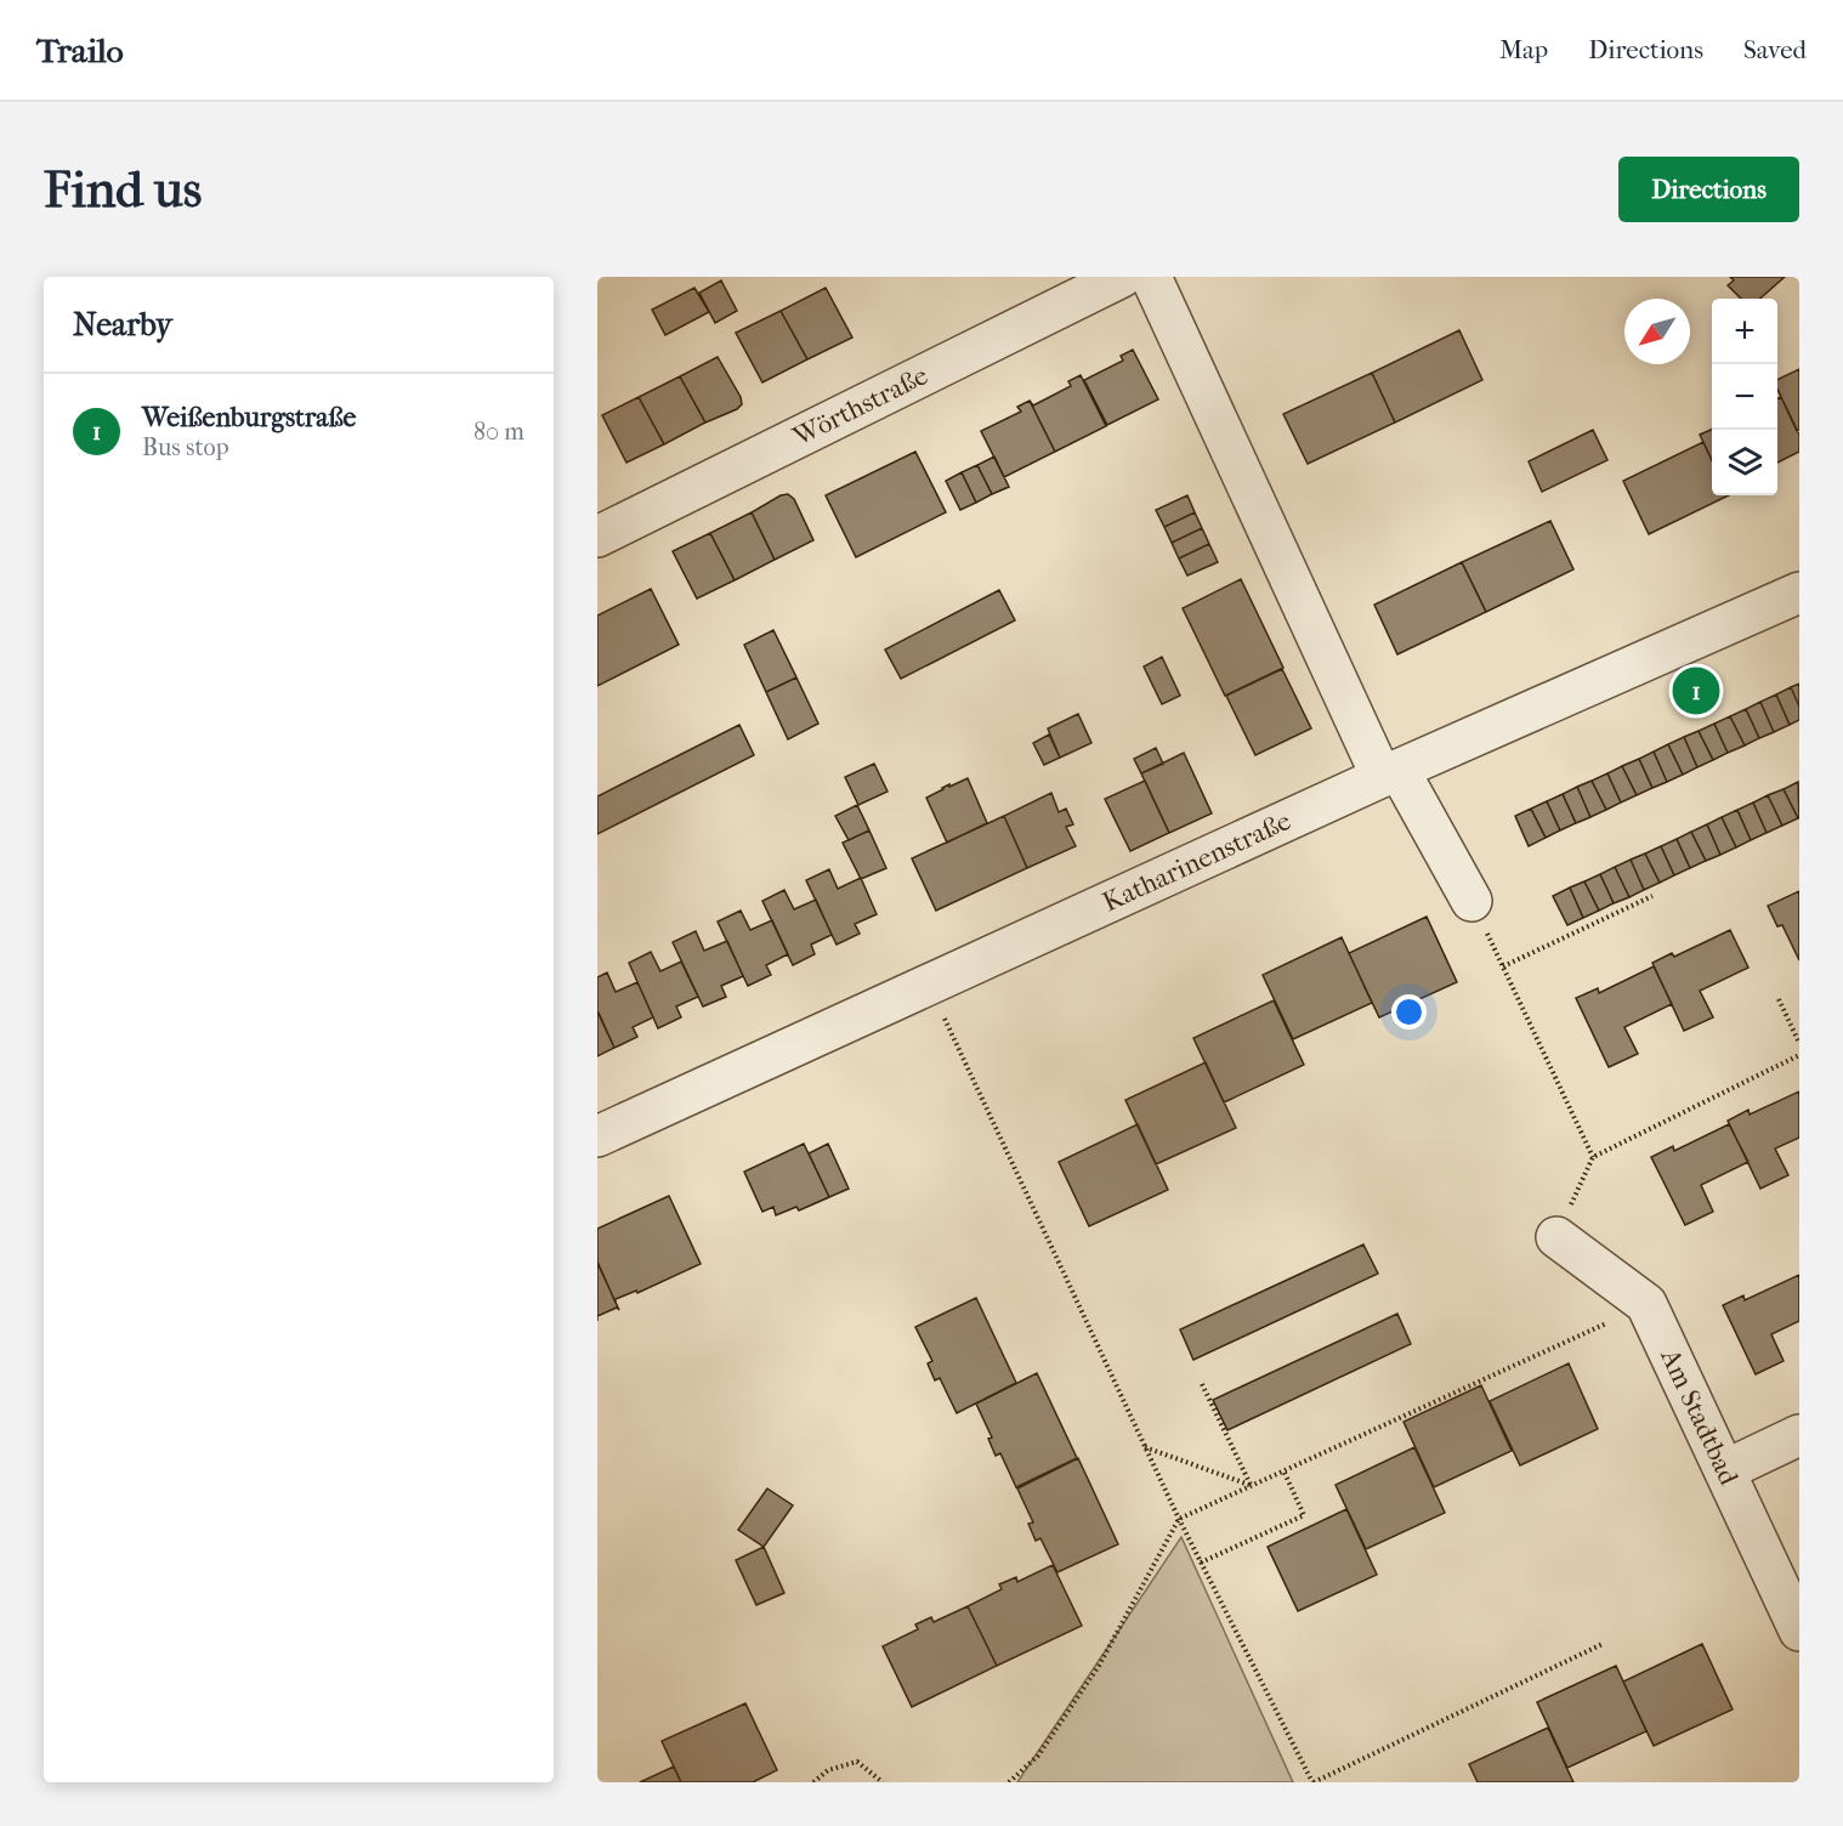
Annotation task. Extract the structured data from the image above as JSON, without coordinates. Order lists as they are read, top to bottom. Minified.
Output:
{"streets":{"street":["Wörthstraße","Katharinenstraße","Am Stadtbad"]},"north":"bottom left","page":{"header":"Trailo","nav":["Map","Directions","Saved"],"buttons":"Directions","title":"Find us","heading":"Nearby","map_buttons":["+","−"],"list":[{"mark":"1","name":"Weißenburgstraße","note":"Bus stop","value":"80 m"}],"pins":"1"}}
